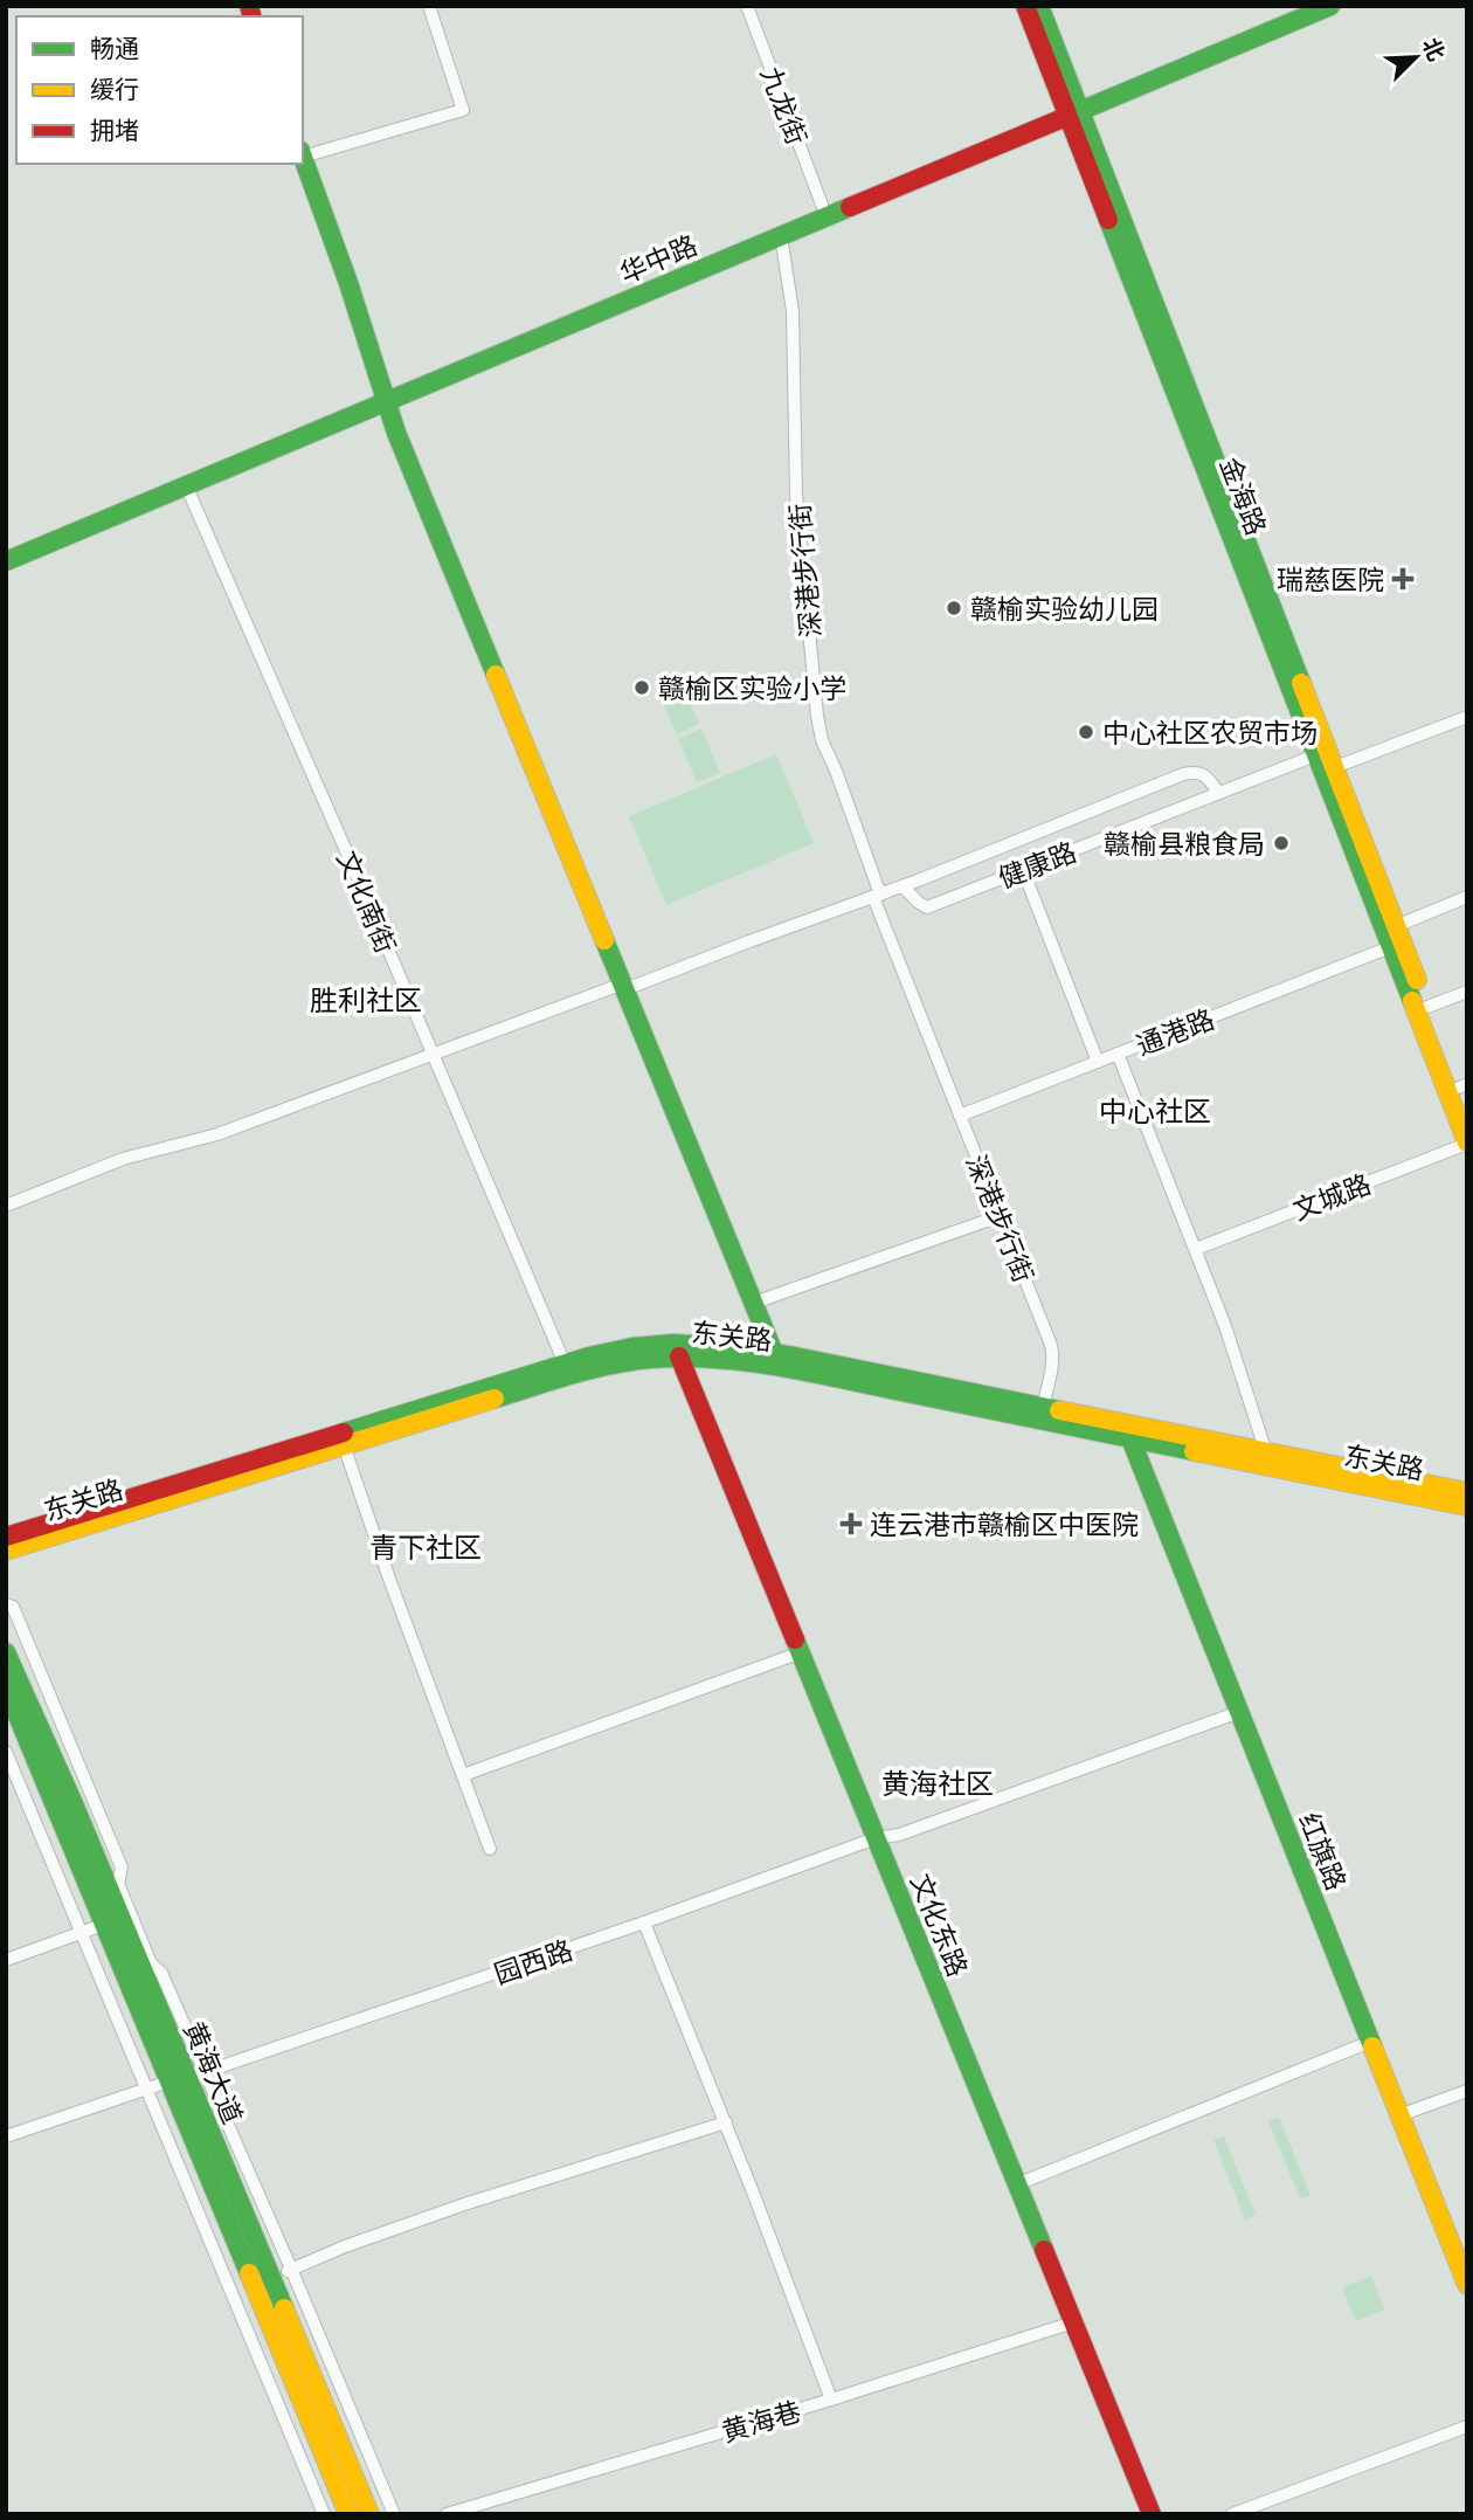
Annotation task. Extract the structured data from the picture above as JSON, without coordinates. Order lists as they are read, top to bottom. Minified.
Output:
{"streets":{"main road":["华中路","金海路","东关路","红旗路","文化东路","黄海大道"],"street":["九龙街","深港步行街","健康路","文化南街","通港路","文城路","园西路","黄海巷"]},"crossings":[["九龙街","华中路"],["华中路","金海路"],["华中路","深港步行街"],["华中路","文化南街"],["金海路","健康路"],["金海路","通港路"],["金海路","文城路"],["深港步行街","通港路"],["深港步行街","东关路"],["文化南街","东关路"],["东关路","红旗路"],["东关路","文化东路"],["红旗路","园西路"],["文化东路","园西路"],["文化东路","黄海巷"],["园西路","黄海大道"]],"districts":["胜利社区","中心社区","青下社区","黄海社区"],"places":{"health":["瑞慈医院","连云港市赣榆区中医院"],"other":["赣榆实验幼儿园","赣榆区实验小学","中心社区农贸市场","赣榆县粮食局"]},"legend":["畅通","缓行","拥堵"],"north":"top right"}
